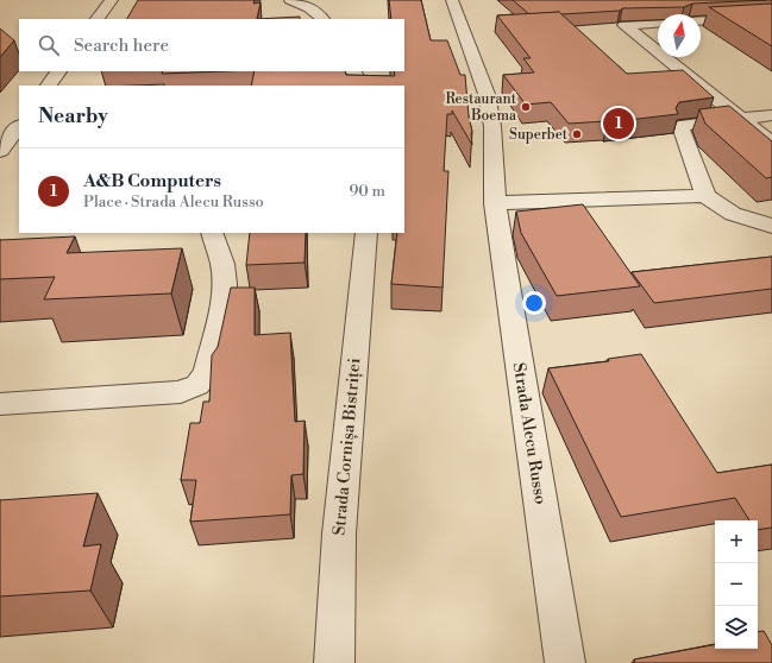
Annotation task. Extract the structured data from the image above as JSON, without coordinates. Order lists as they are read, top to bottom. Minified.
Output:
{"streets":{"street":["Strada Alecu Russo","Strada Cornișa Bistriței"]},"places":["Restaurant Boema","Superbet"],"north":"top","page":{"search":"Search here","heading":"Nearby","pins":"1","list":[{"mark":"1","name":"A&B Computers","note":"Place · Strada Alecu Russo","value":"90 m"}],"map_buttons":["+","−"]}}
